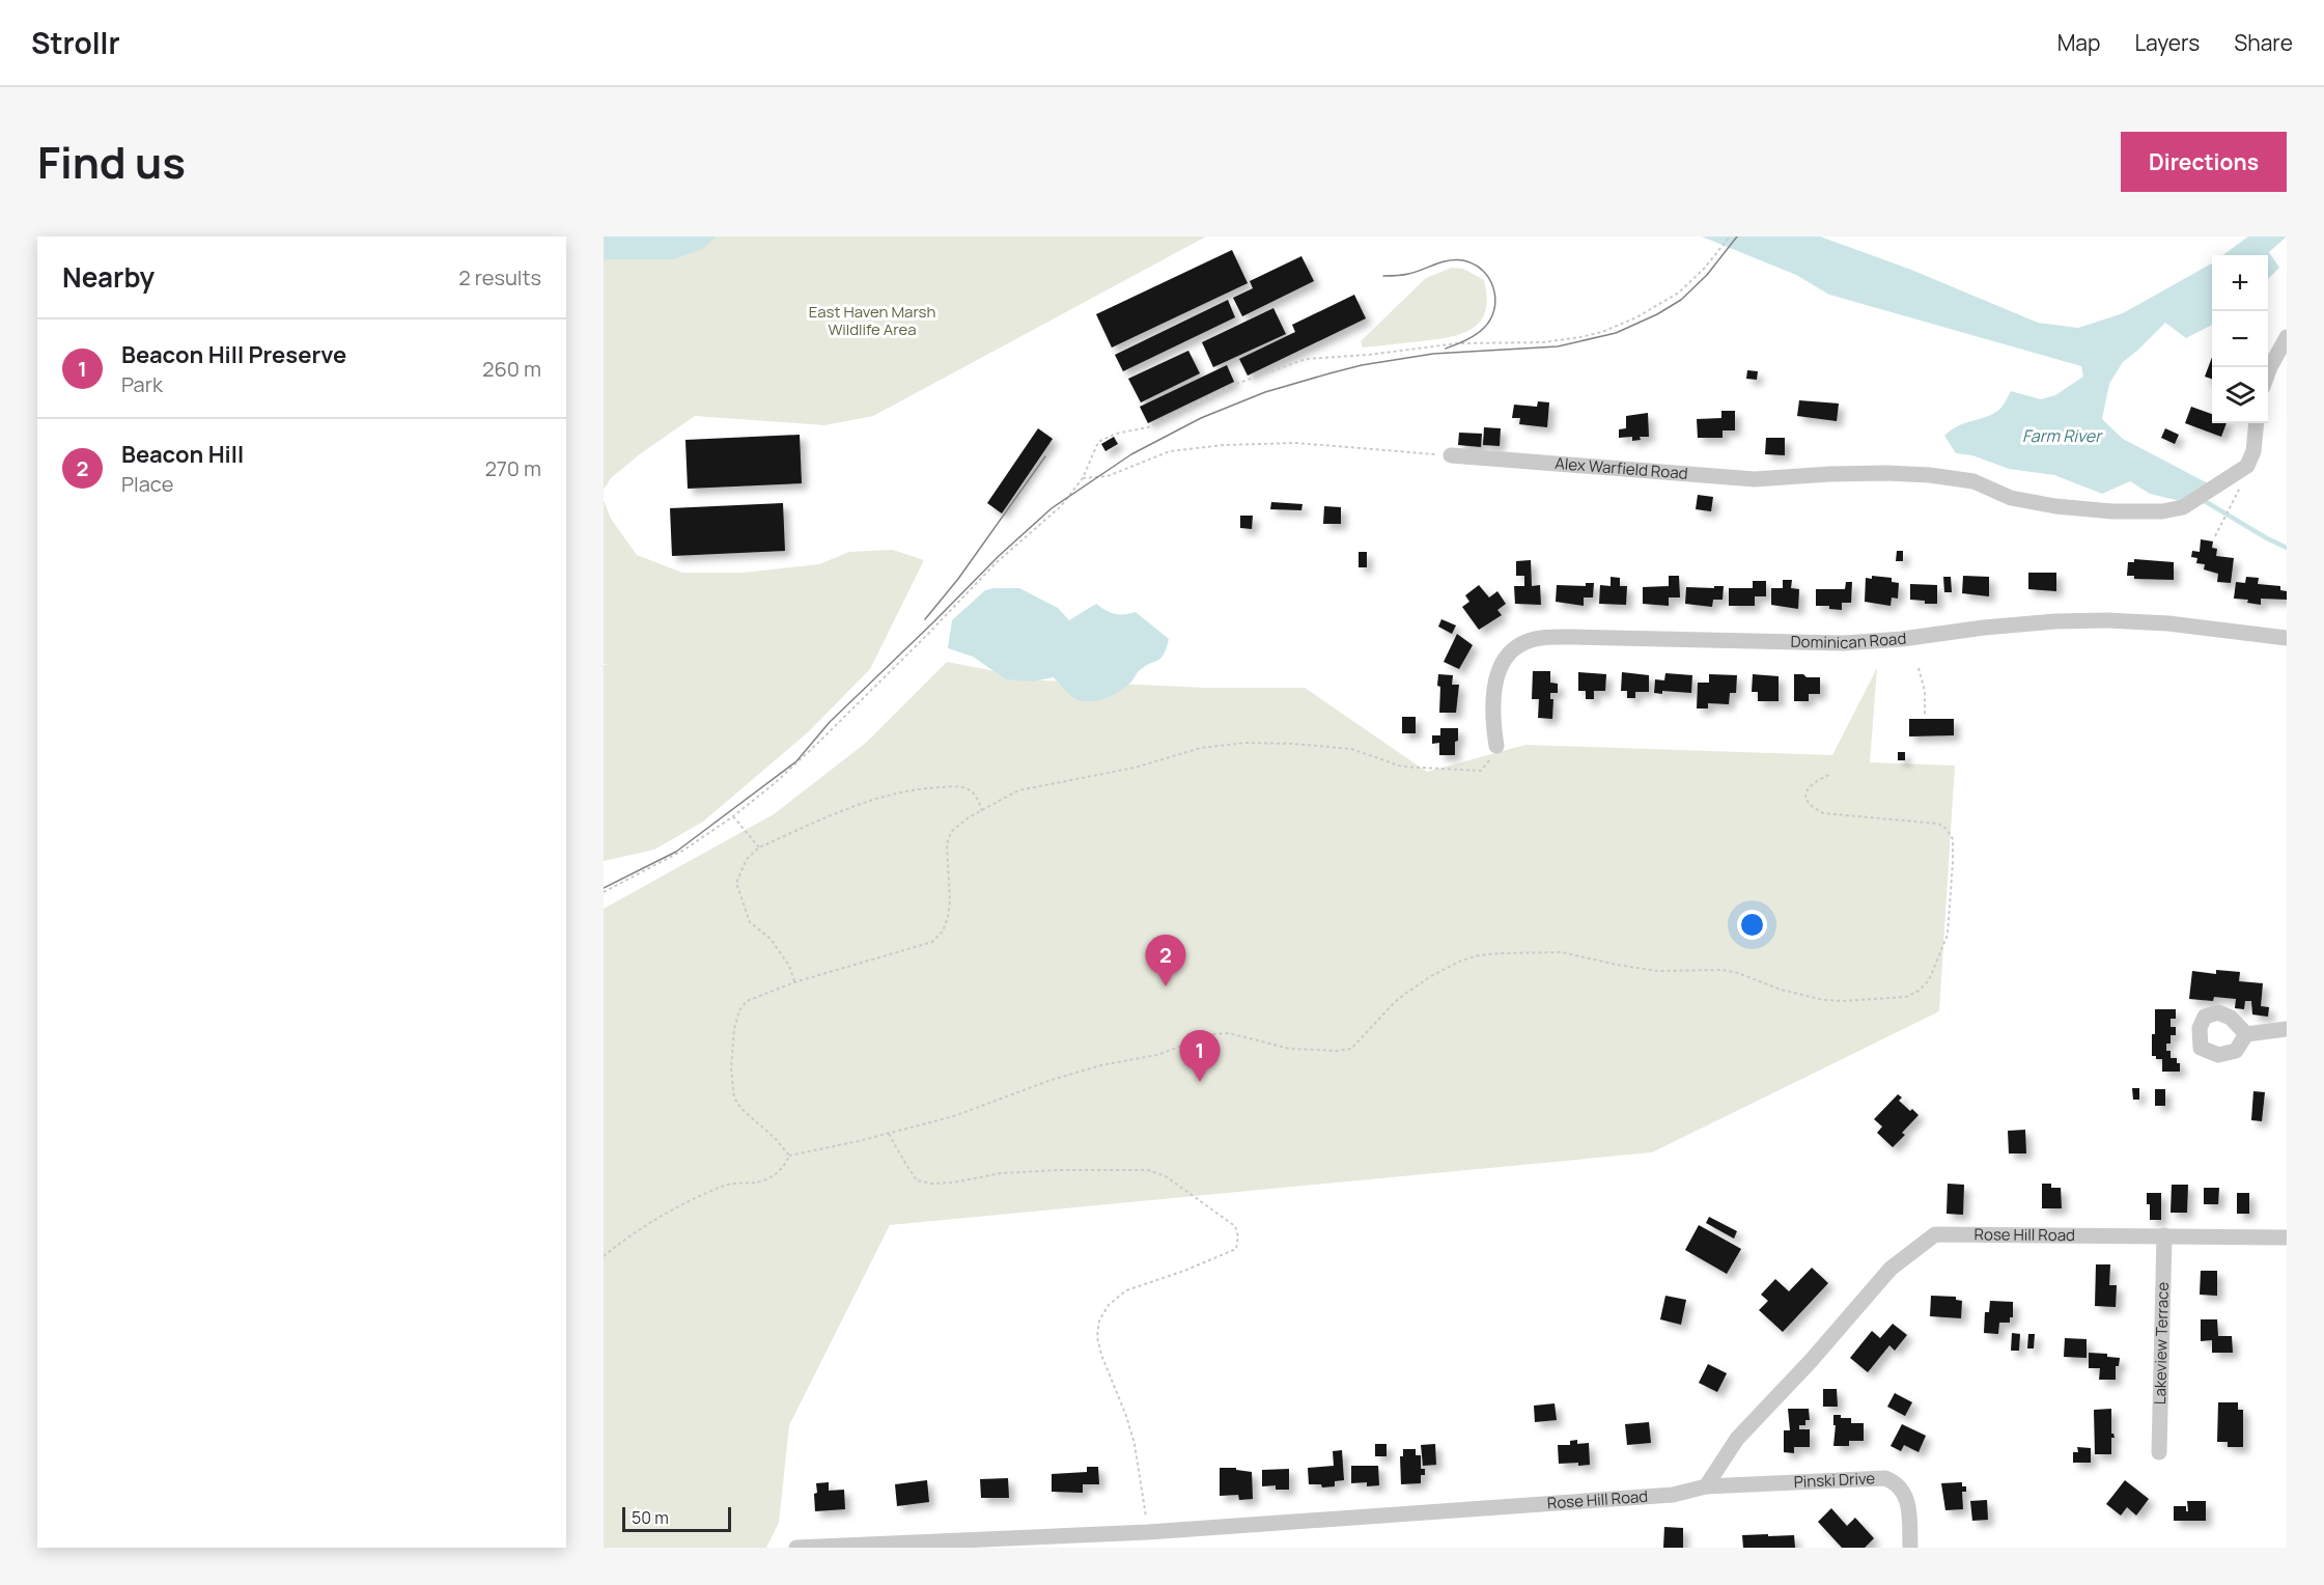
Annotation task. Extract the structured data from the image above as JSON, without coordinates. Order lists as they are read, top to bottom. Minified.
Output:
{"streets":{"street":["Alex Warfield Road","Dominican Road","Rose Hill Road","Lakeview Terrace","Pinski Drive"]},"crossings":[["Rose Hill Road","Lakeview Terrace"],["Rose Hill Road","Pinski Drive"]],"water":["Farm River"],"parks":["East Haven Marsh Wildlife Area"],"scale_bar":"50 m","page":{"header":"Strollr","nav":["Map","Layers","Share"],"title":"Find us","buttons":"Directions","heading":["Nearby","2 results"],"map_buttons":["+","−"],"list":[{"mark":"1","name":"Beacon Hill Preserve","note":"Park","value":"260 m"},{"mark":"2","name":"Beacon Hill","note":"Place","value":"270 m"}],"pins":["2","1"],"scale":"50 m"}}
